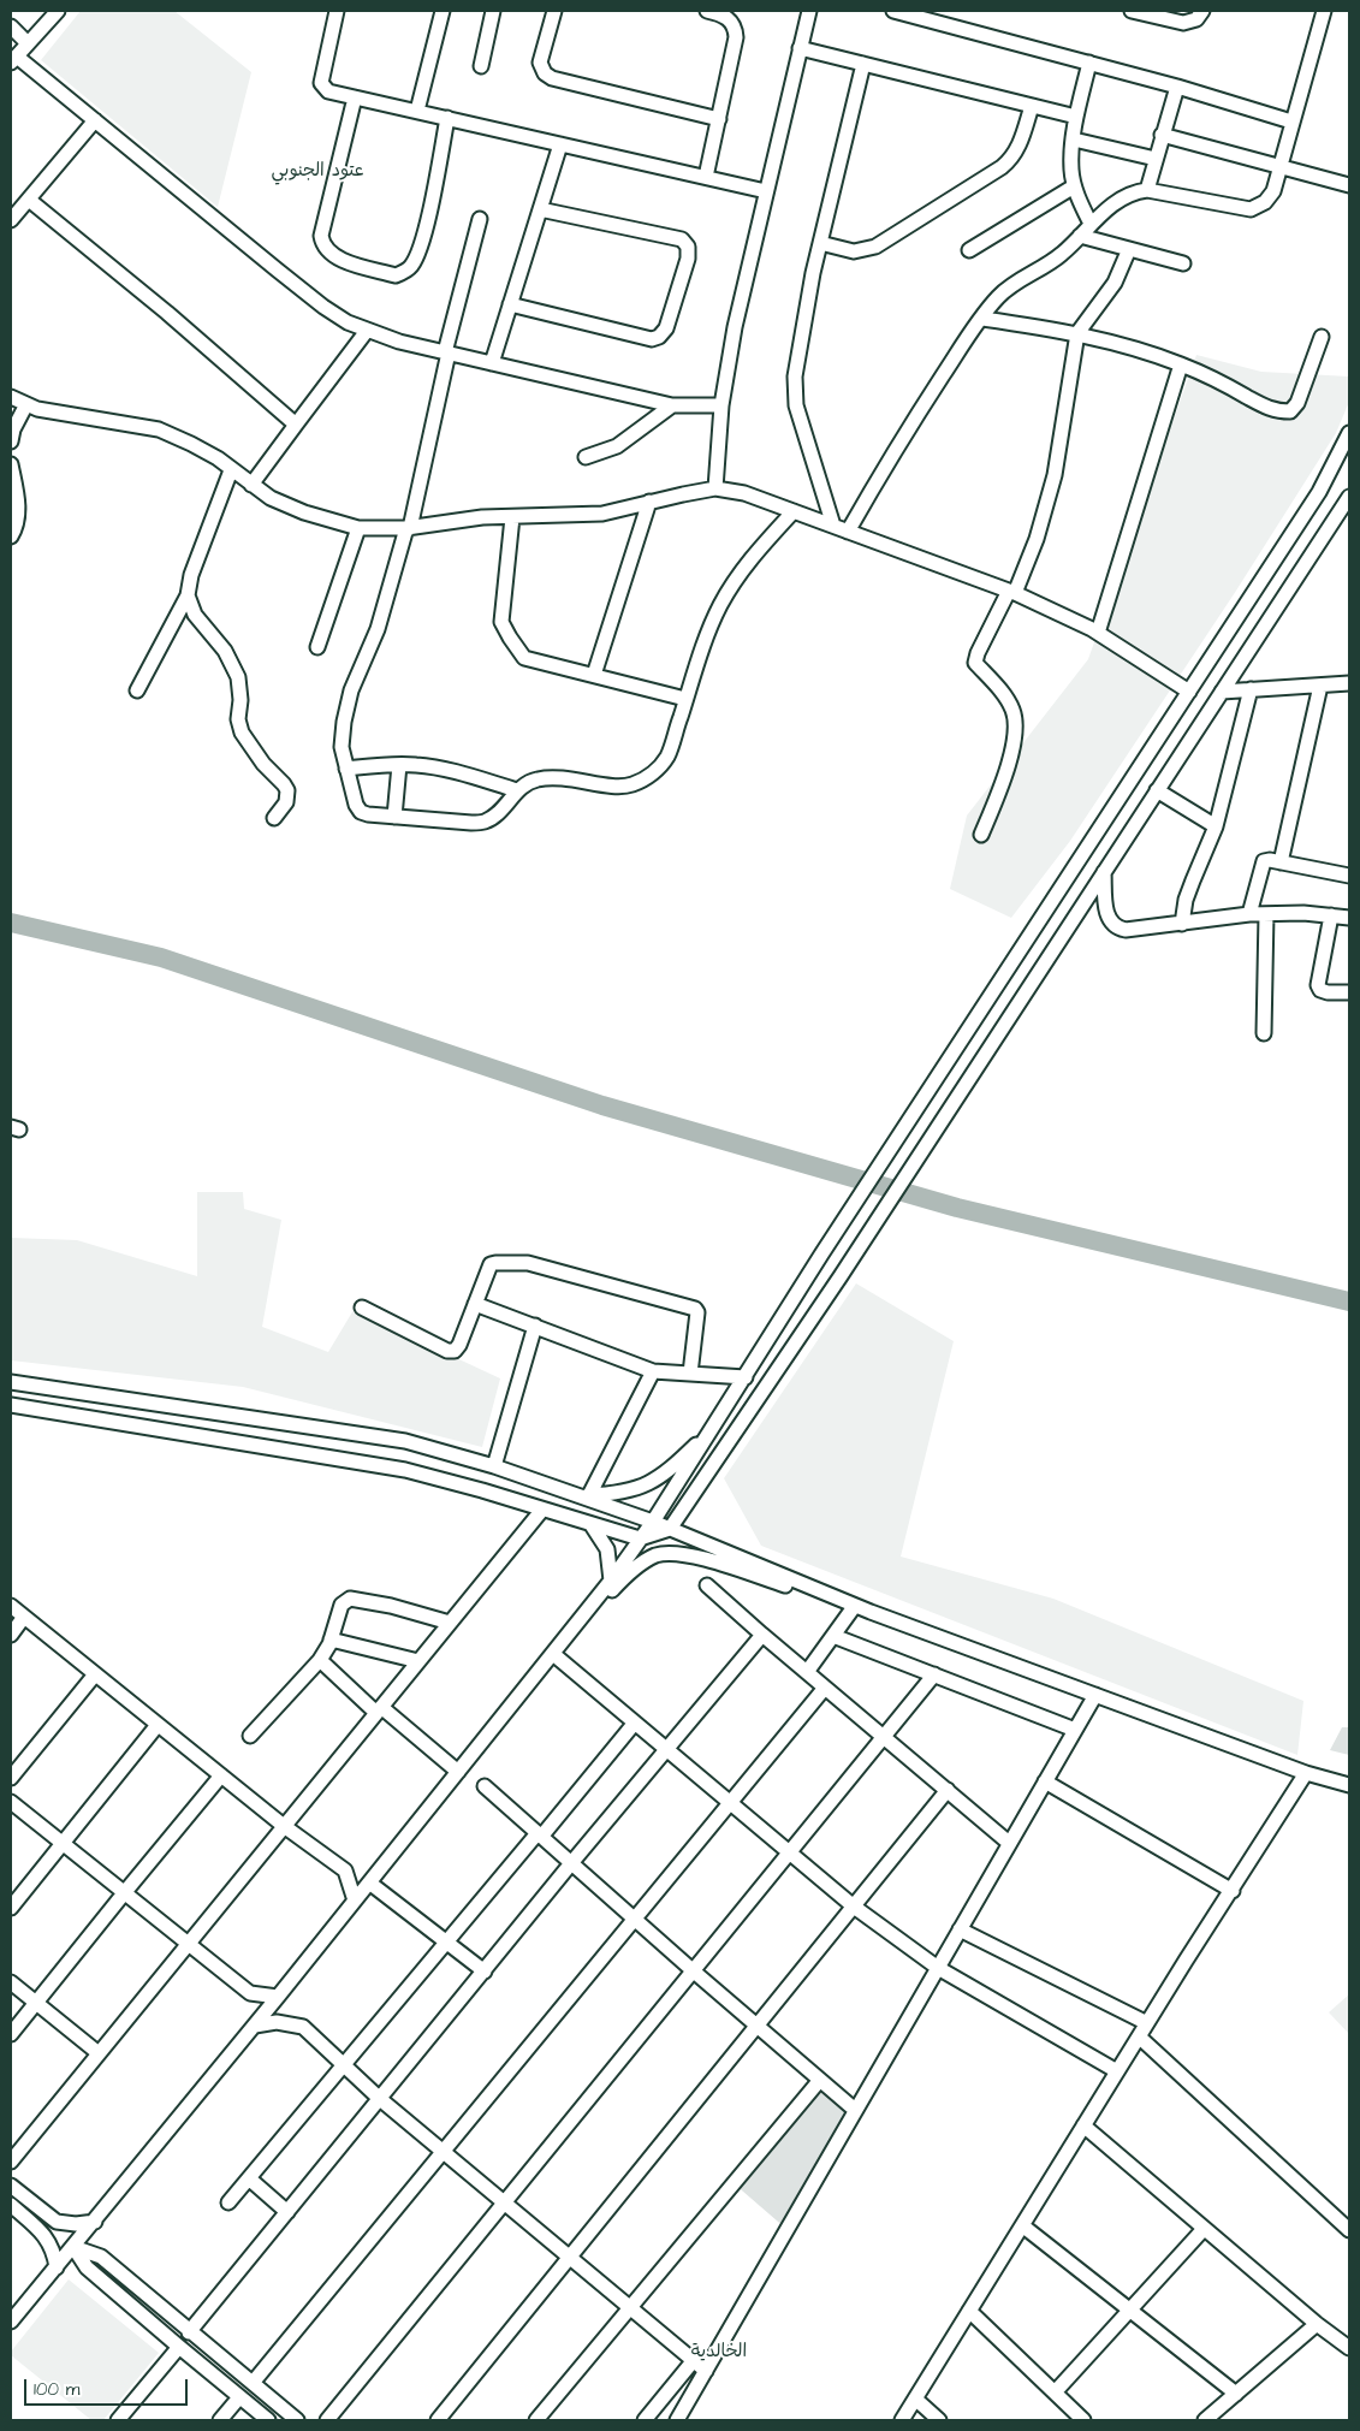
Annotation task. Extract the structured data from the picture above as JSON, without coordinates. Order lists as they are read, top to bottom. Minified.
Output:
{"districts":["عتود الجنوبي","الخالدية"],"scale_bar":"100 m"}
